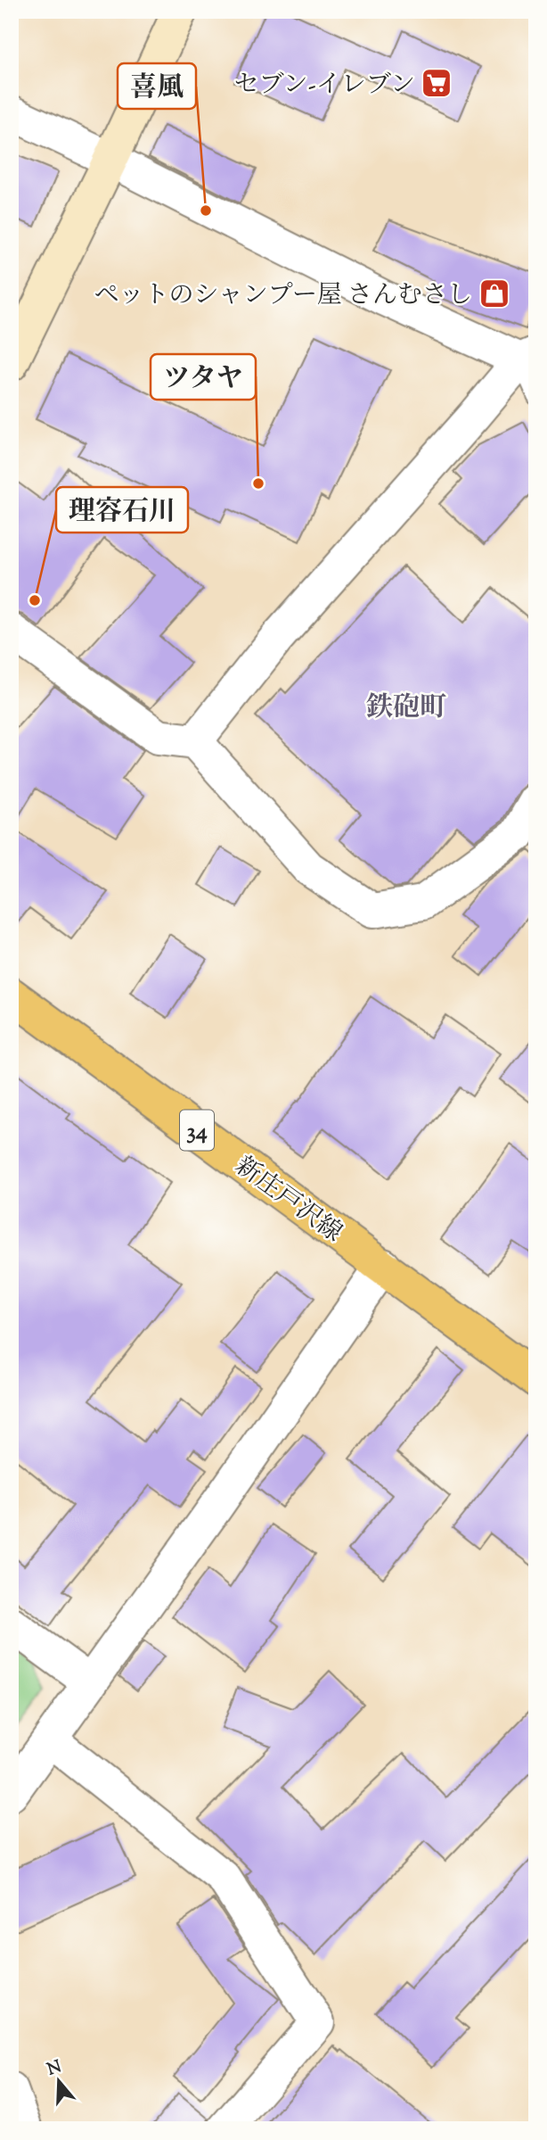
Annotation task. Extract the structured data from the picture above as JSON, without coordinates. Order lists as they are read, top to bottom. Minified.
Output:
{"streets":{"main road":["34","新庄戸沢線"]},"districts":["鉄砲町"],"places":{"supermarket":["セブン-イレブン"],"other":["喜風","ツタヤ","理容石川"],"shop":["ペットのシャンプー屋 さんむさし"]},"north":"top"}
